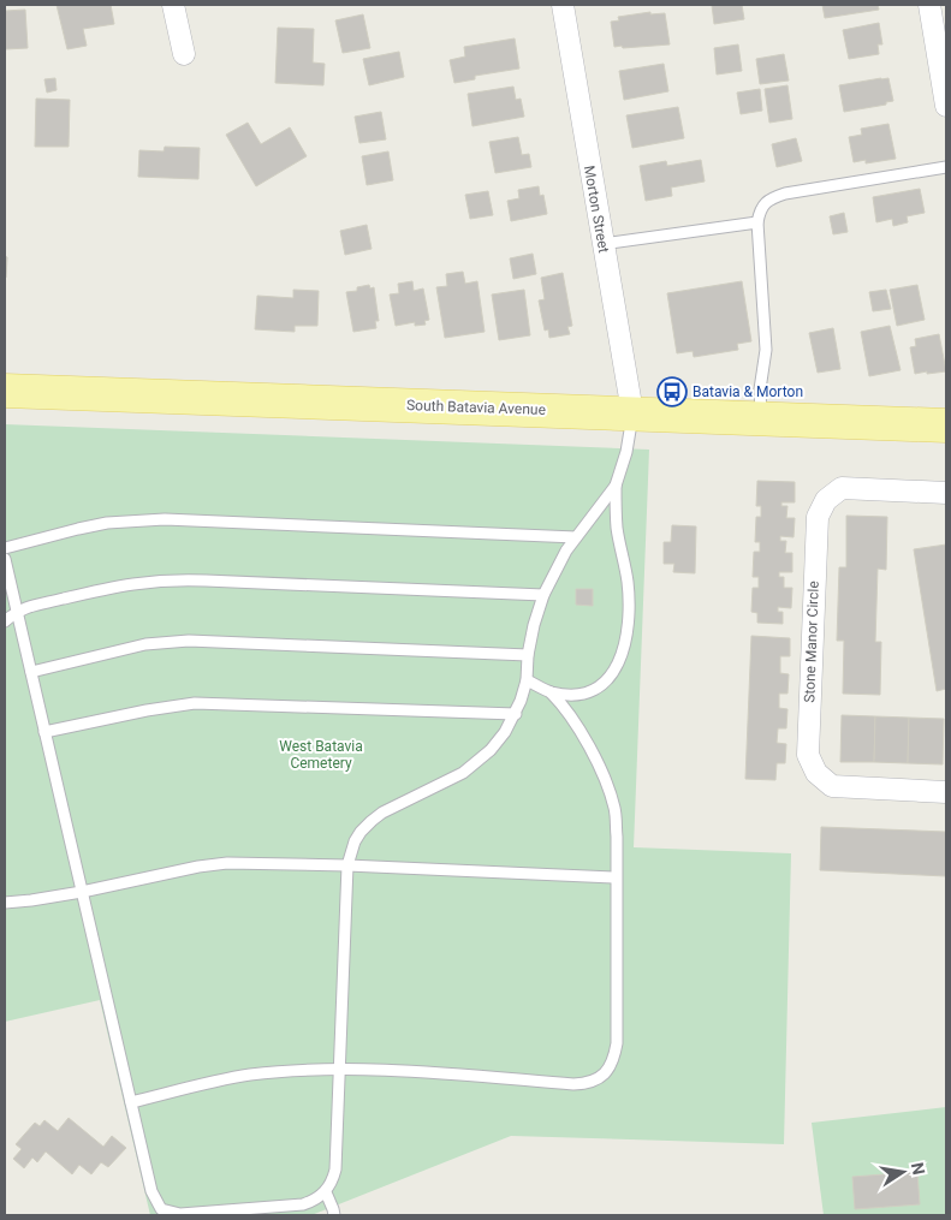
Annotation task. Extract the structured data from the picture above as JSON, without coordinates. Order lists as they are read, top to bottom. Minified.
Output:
{"streets":{"main road":["South Batavia Avenue"],"street":["Morton Street","Stone Manor Circle"]},"crossings":[["Morton Street","South Batavia Avenue"]],"parks":["West Batavia Cemetery"],"places":{"bus stop":["Batavia & Morton"]},"north":"right"}
